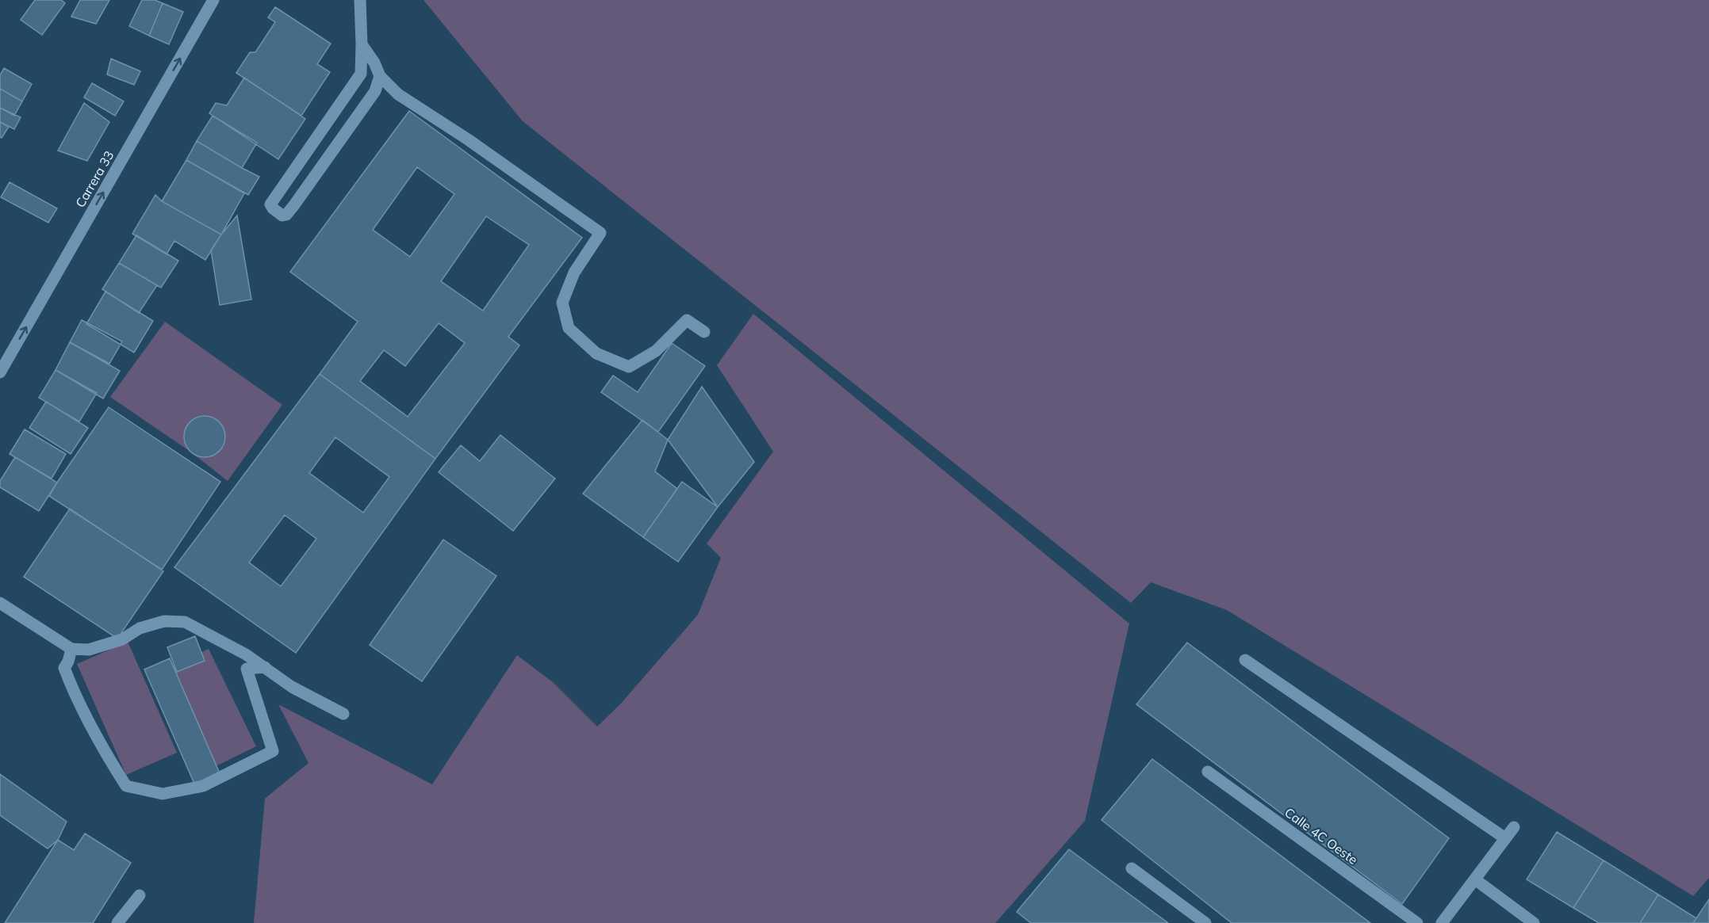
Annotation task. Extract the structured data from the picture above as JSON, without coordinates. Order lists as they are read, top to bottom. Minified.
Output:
{"streets":{"street":["Carrera 33","Calle 4C Oeste"]},"one_way":["Carrera 33"]}
